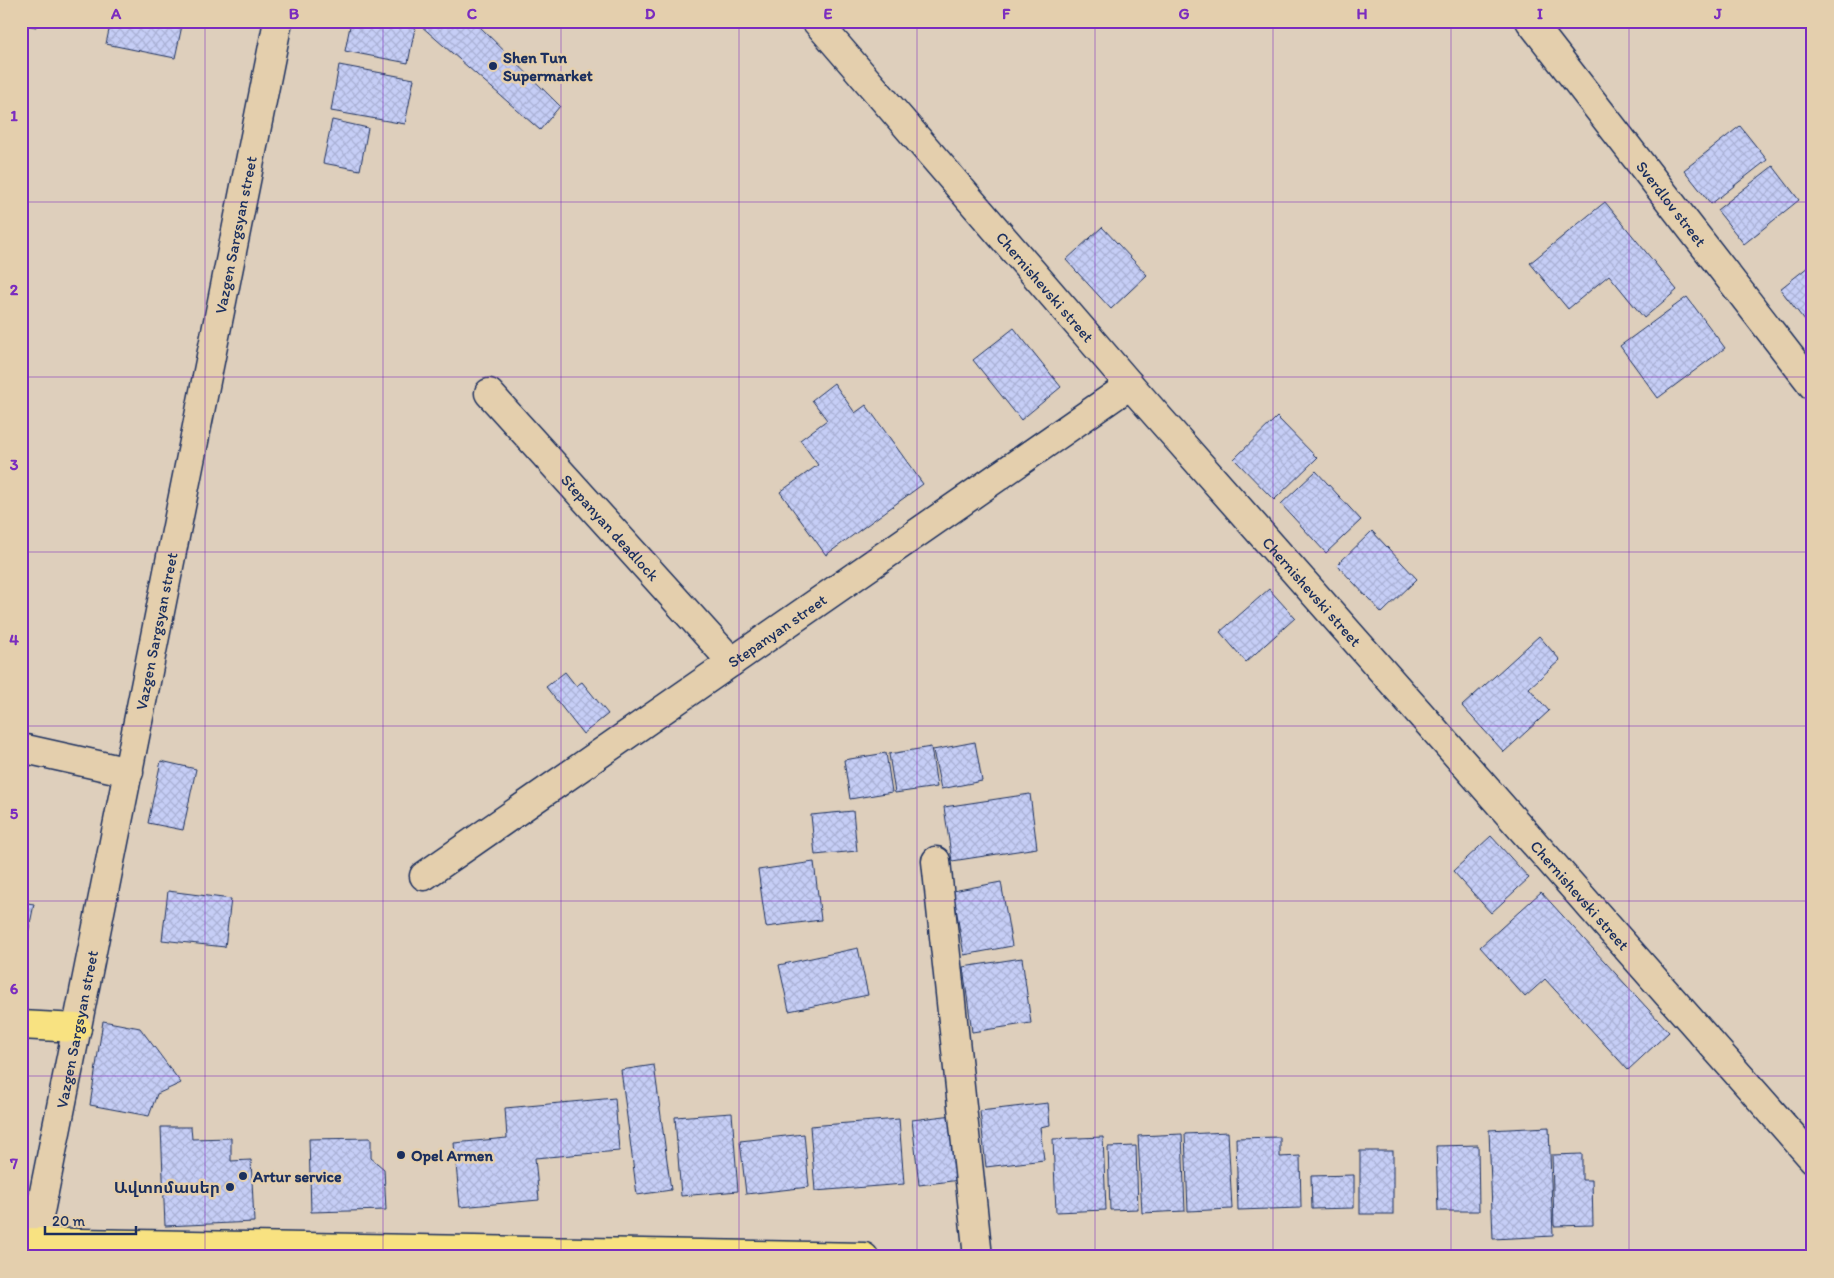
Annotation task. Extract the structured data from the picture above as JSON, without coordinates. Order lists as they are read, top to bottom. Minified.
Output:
{"streets":{"street":["Sverdlov street","Vazgen Sargsyan street","Chernishevski street","Stepanyan deadlock","Stepanyan street"]},"crossings":[["Chernishevski street","Stepanyan street"],["Stepanyan deadlock","Stepanyan street"]],"places":["Shen Tun Supermarket","Opel Armen","Artur service","Ավտոմասեր"],"scale_bar":"20 m","grid":{"columns":["A","B","C","D","E","F","G","H","I","J"],"rows":["1","2","3","4","5","6","7"]}}
